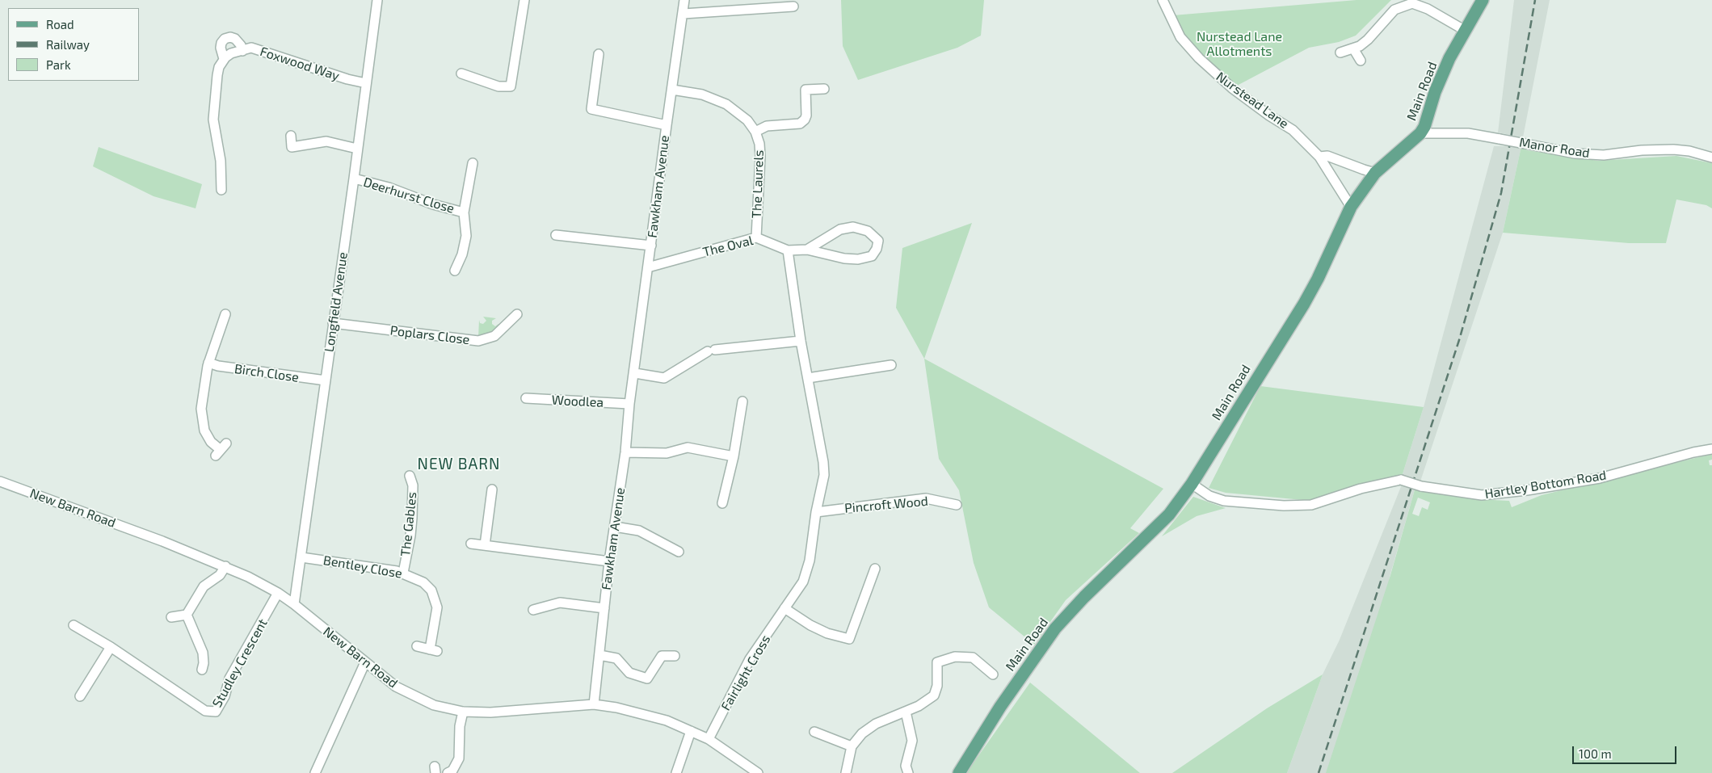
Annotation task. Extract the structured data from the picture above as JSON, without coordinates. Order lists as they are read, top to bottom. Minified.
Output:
{"streets":{"main road":["Main Road"],"street":["Foxwood Way","Nurstead Lane","Manor Road","The Laurels","Fawkham Avenue","Deerhurst Close","The Oval","Longfield Avenue","Poplars Close","Birch Close","Woodlea","Hartley Bottom Road","Pincroft Wood","New Barn Road","The Gables","Bentley Close","Studley Crescent","Fairlight Cross"]},"crossings":[["Foxwood Way","Longfield Avenue"],["Main Road","Nurstead Lane"],["Main Road","Manor Road"],["Main Road","Hartley Bottom Road"],["The Laurels","Fawkham Avenue"],["The Laurels","The Oval"],["Fawkham Avenue","The Oval"],["Fawkham Avenue","Woodlea"],["Fawkham Avenue","New Barn Road"],["Deerhurst Close","Longfield Avenue"],["Longfield Avenue","Poplars Close"],["Longfield Avenue","Birch Close"],["Longfield Avenue","New Barn Road"],["Longfield Avenue","Bentley Close"],["New Barn Road","Studley Crescent"],["New Barn Road","Fairlight Cross"],["The Gables","Bentley Close"]],"districts":["NEW BARN"],"parks":["Nurstead Lane Allotments"],"legend":["Road","Railway","Park"],"scale_bar":"100 m"}
